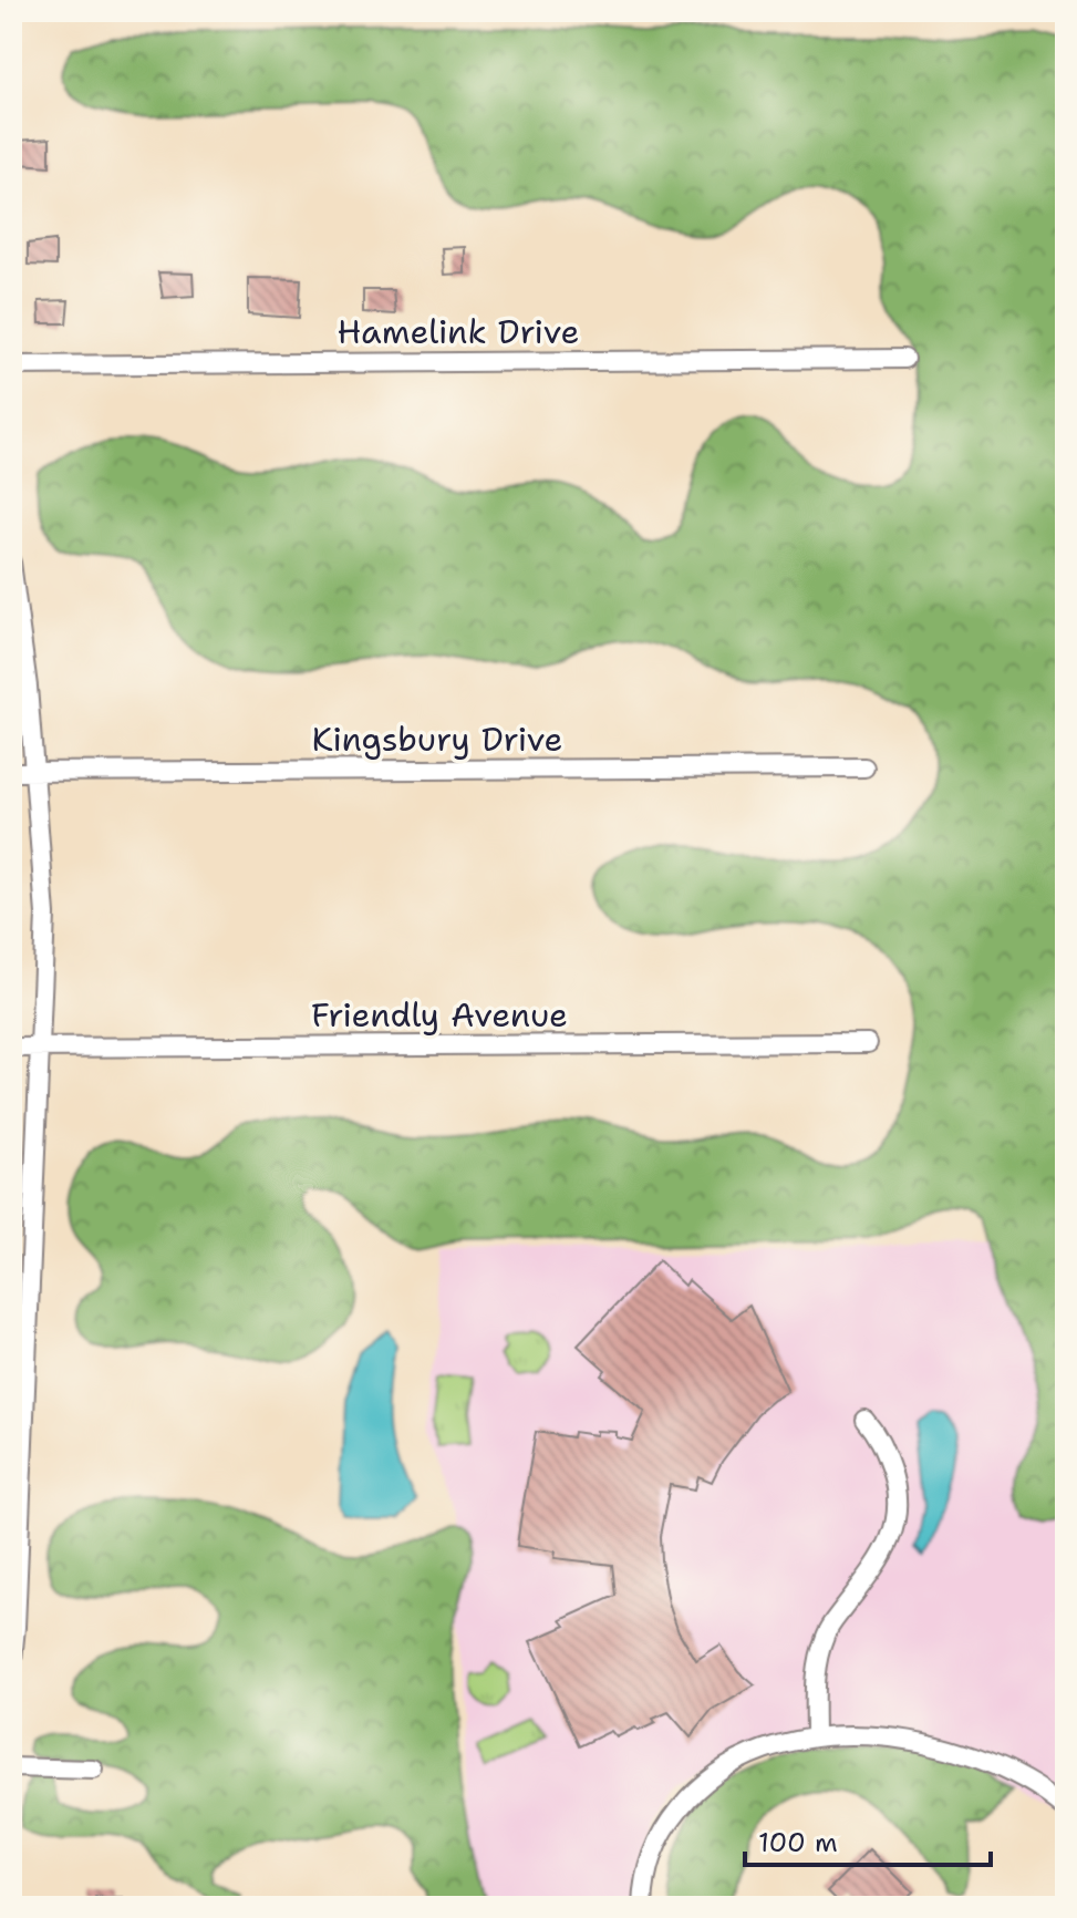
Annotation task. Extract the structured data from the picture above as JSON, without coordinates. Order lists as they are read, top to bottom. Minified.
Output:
{"streets":{"street":["Hamelink Drive","Kingsbury Drive","Friendly Avenue"]},"scale_bar":"100 m"}
